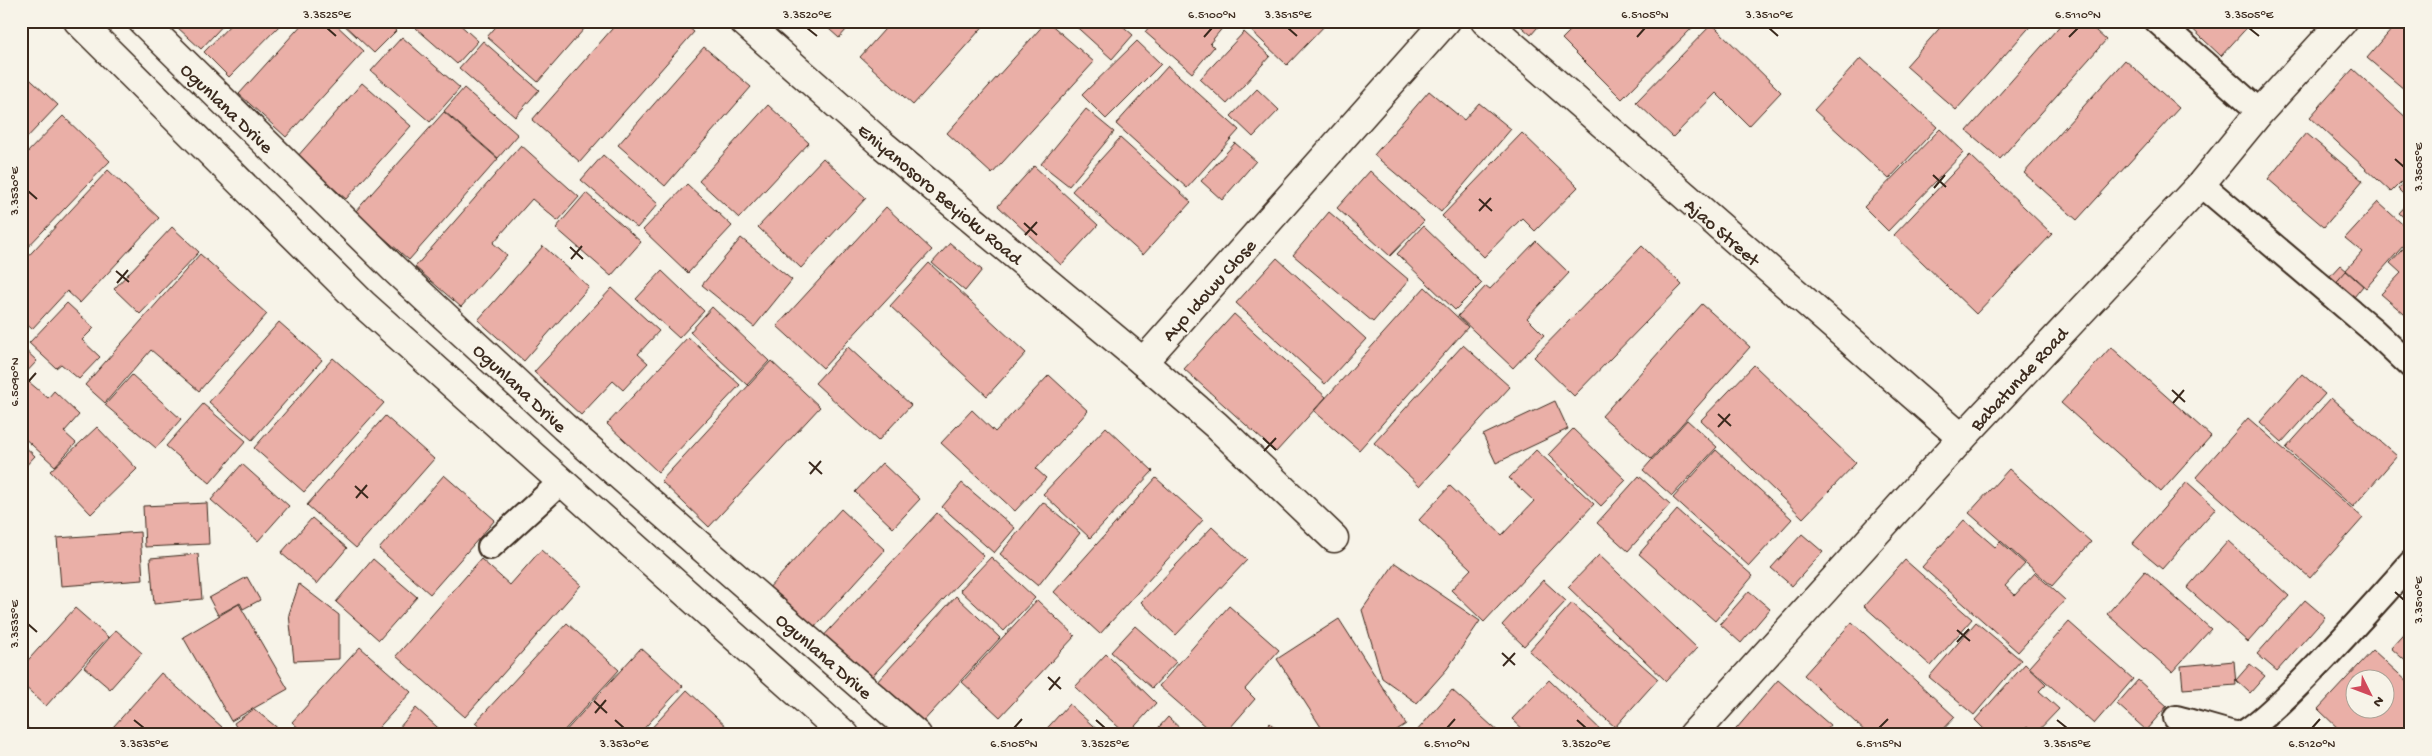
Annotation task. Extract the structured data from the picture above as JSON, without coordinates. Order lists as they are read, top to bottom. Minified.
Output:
{"streets":{"street":["Ogunlana Drive","Eniyanosoro Beyioku Road","Ajao Street","Ayo Idowu Close","Babatunde Road"]},"crossings":[["Eniyanosoro Beyioku Road","Ayo Idowu Close"],["Ajao Street","Babatunde Road"]],"north":"bottom right","coordinates":["3.3525°E","3.3520°E","6.5100°N","3.3515°E","6.5105°N","3.3510°E","6.5110°N","3.3505°E","3.3530°E","6.5090°N","3.3535°E","6.5115°N","6.5120°N"]}
